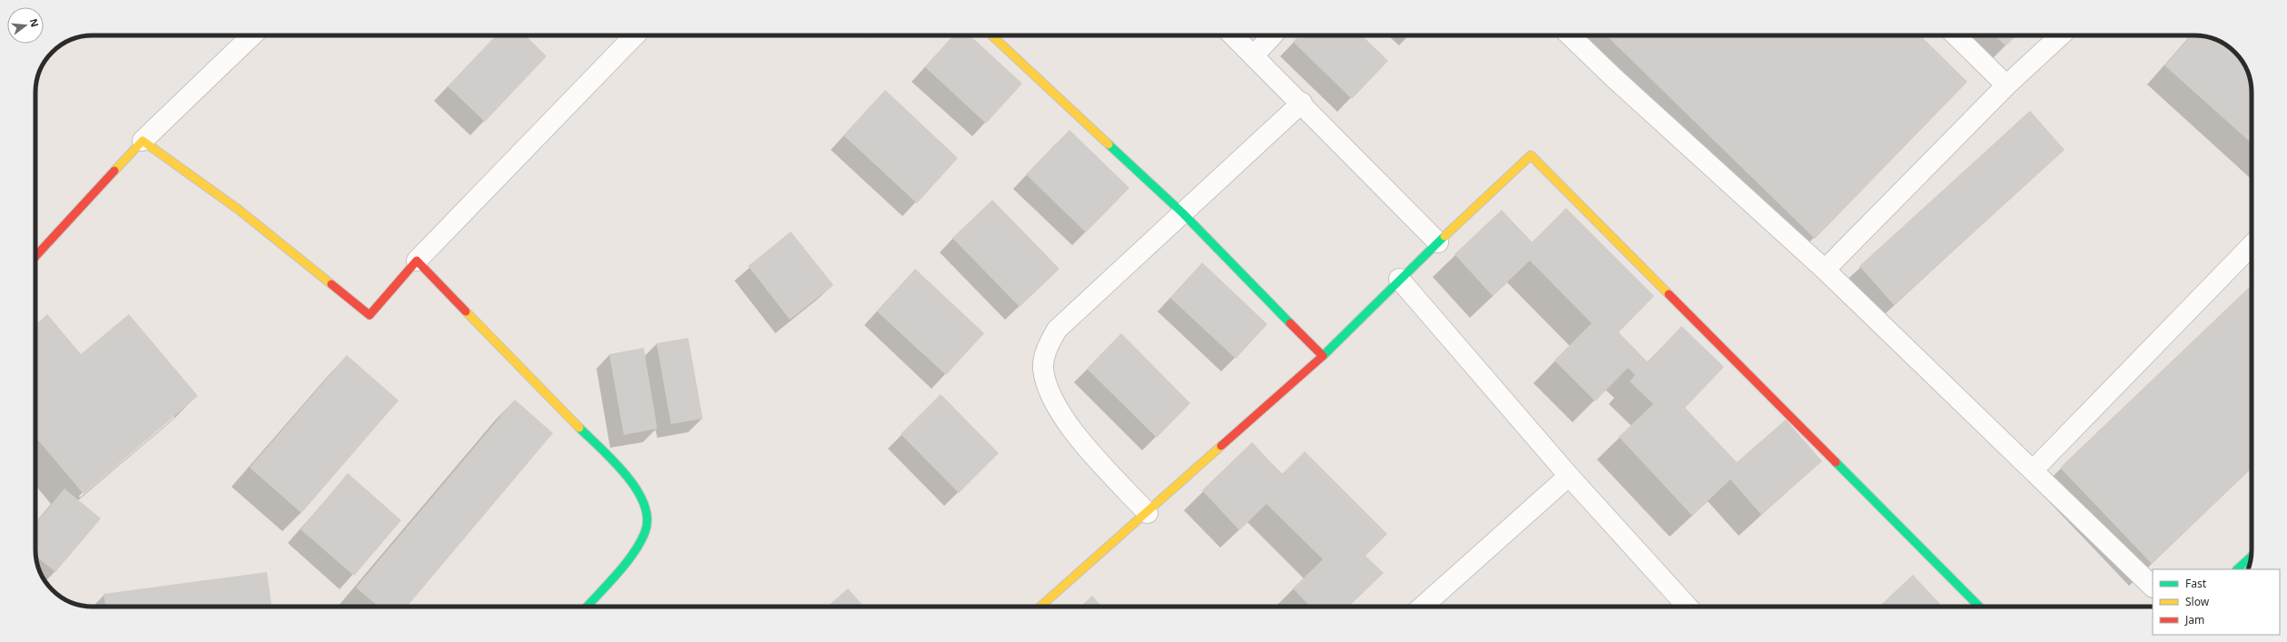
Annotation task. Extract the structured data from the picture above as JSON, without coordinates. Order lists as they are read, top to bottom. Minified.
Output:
{"legend":["Fast","Slow","Jam"],"north":"right"}
